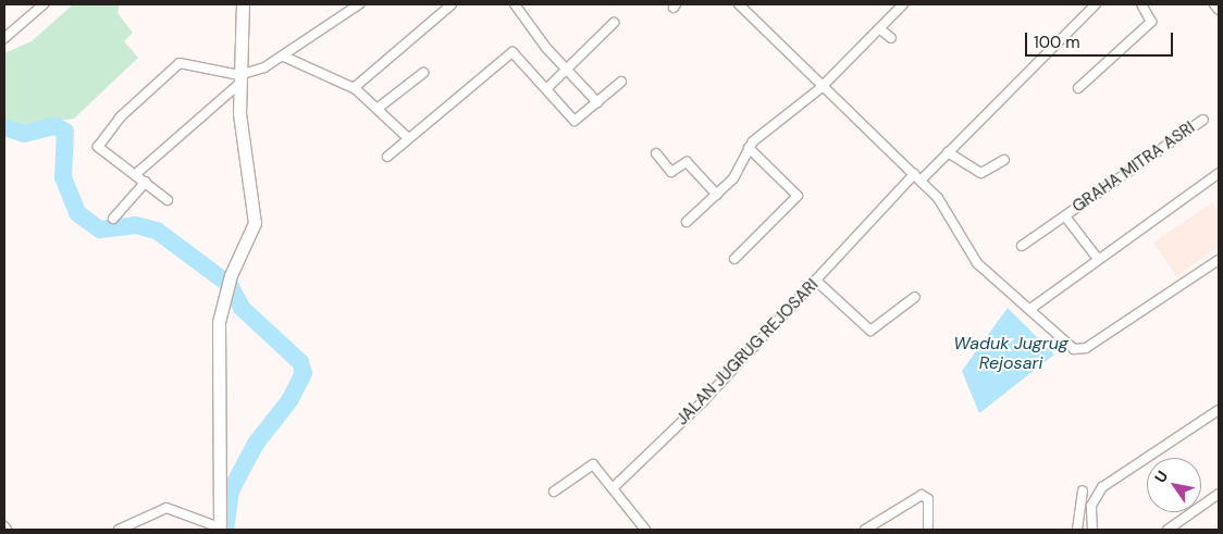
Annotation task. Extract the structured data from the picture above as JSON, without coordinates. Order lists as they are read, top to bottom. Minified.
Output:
{"streets":{"street":["GRAHA MITRA ASRI","JALAN JUGRUG REJOSARI"]},"water":["Waduk Jugrug Rejosari"],"scale_bar":"100 m","north":"top left"}
